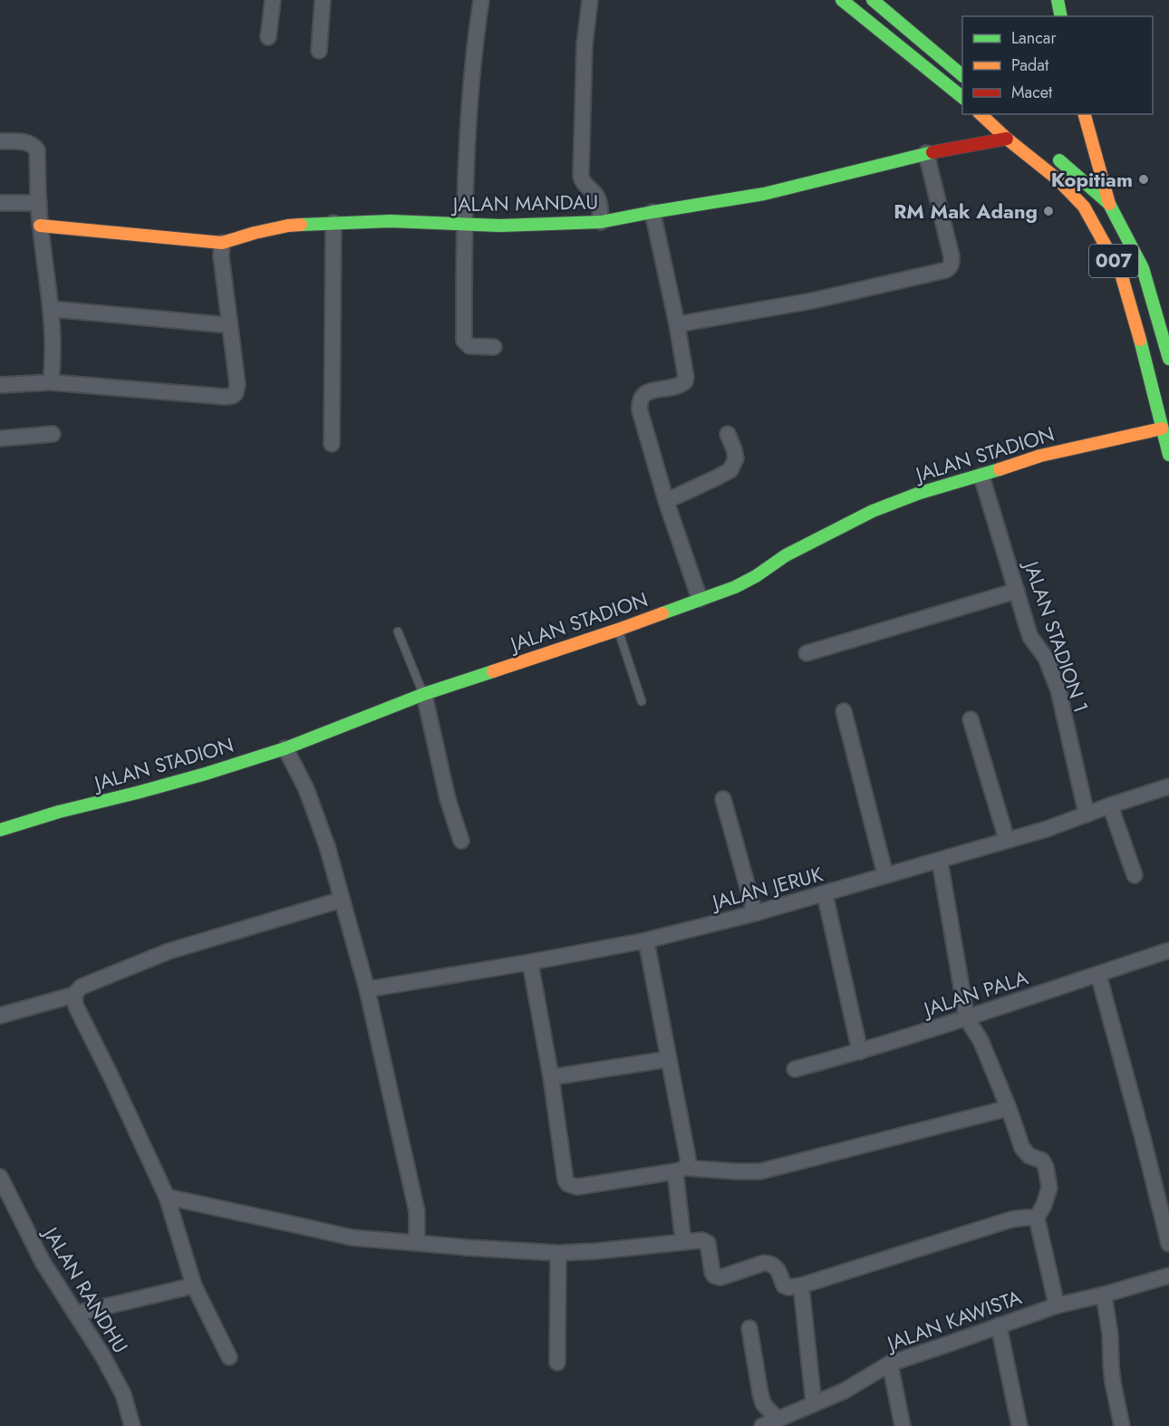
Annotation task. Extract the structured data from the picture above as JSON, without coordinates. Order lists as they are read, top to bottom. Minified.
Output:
{"streets":{"main road":["JALAN MANDAU","007","JALAN STADION"],"street":["JALAN STADION 1","JALAN JERUK","JALAN PALA","JALAN RANDHU","JALAN KAWISTA"]},"crossings":[["JALAN MANDAU","007"],["007","JALAN STADION"],["JALAN STADION","JALAN STADION 1"],["JALAN STADION 1","JALAN JERUK"]],"places":["Kopitiam","RM Mak Adang"],"legend":["Lancar","Padat","Macet"]}
